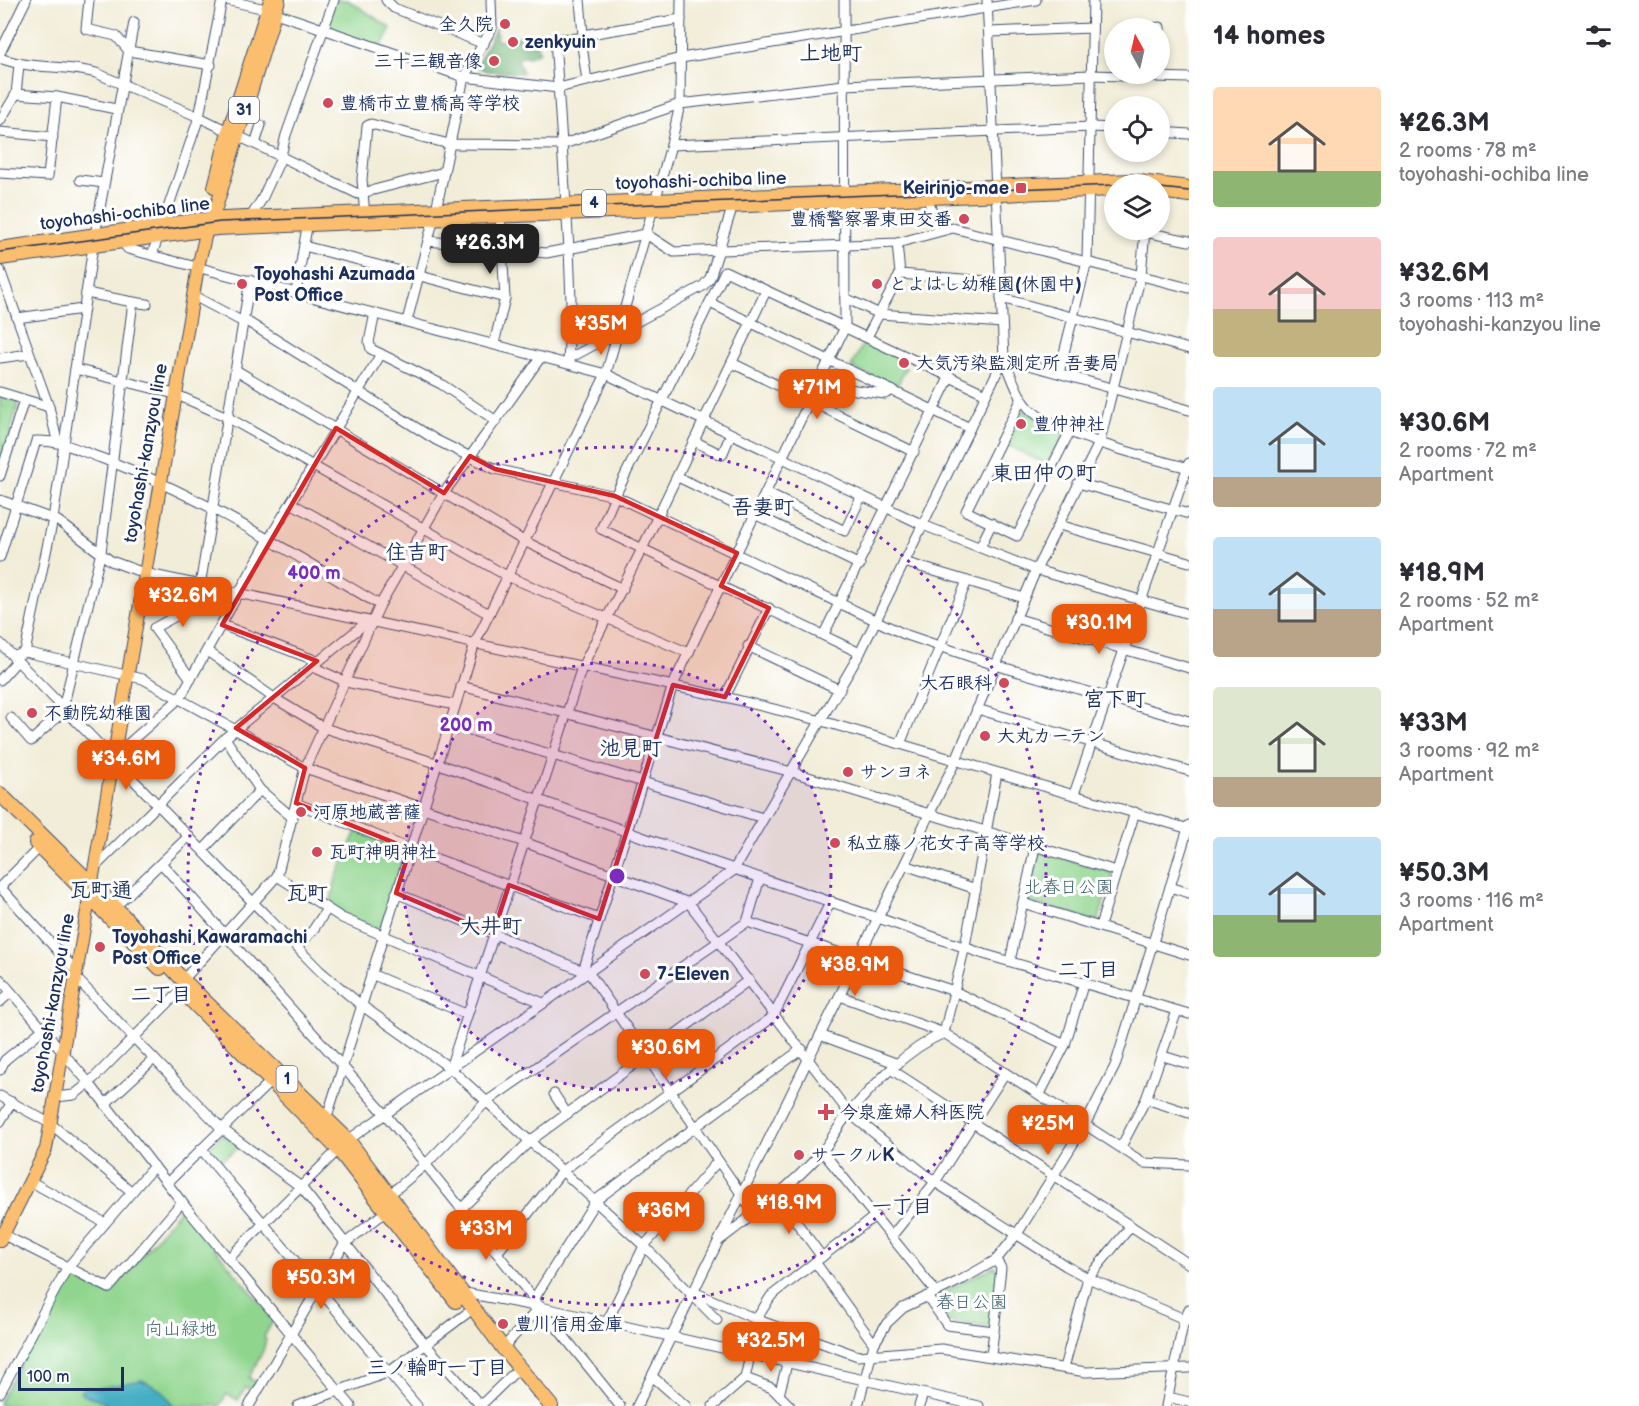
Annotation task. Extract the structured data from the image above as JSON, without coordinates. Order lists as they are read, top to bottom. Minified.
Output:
{"streets":{"highway":["1"],"main road":["31","toyohashi-ochiba line","4","toyohashi-kanzyou line"]},"crossings":[["31","toyohashi-ochiba line"],["31","toyohashi-kanzyou line"],["toyohashi-ochiba line","toyohashi-kanzyou line"],["toyohashi-kanzyou line","1"]],"districts":["上地町","東田仲の町","吾妻町","住吉町","宮下町","池見町","瓦町通","瓦町","大井町","二丁目","二丁目","一丁目","三ノ輪町一丁目"],"parks":["北春日公園","春日公園","向山緑地"],"places":{"other":["全久院","zenkyuin","三十三観音像","豊橋市立豊橋高等学校","豊橋警察署東田交番","Toyohashi Azumada Post Office","とよはし幼稚園(休園中)","大気汚染監測定所 吾妻局","豊仲神社","大石眼科","不動院幼稚園","大丸カーテン","サンヨネ","河原地蔵菩薩","私立藤ノ花女子高等学校","瓦町神明神社","Toyohashi Kawaramachi Post Office","7-Eleven","サークルK","豊川信用金庫"],"transit":["Keirinjo-mae"],"health":["今泉産婦人科医院"]},"scale_bar":"100 m","north":"top","page":{"heading":"14 homes","list":[{"name":"¥26.3M","note":"2 rooms · 78 m² · toyohashi-ochiba line"},{"name":"¥32.6M","note":"3 rooms · 113 m² · toyohashi-kanzyou line"},{"name":"¥30.6M","note":"2 rooms · 72 m² · Apartment"},{"name":"¥18.9M","note":"2 rooms · 52 m² · Apartment"},{"name":"¥33M","note":"3 rooms · 92 m² · Apartment"},{"name":"¥50.3M","note":"3 rooms · 116 m² · Apartment"}],"price":["¥26.3M","¥35M","¥71M","¥32.6M","¥30.1M","¥34.6M","¥38.9M","¥30.6M","¥25M","¥18.9M","¥36M","¥33M","¥50.3M","¥32.5M"],"scale":"100 m"},"rings":["400 m","200 m"]}
